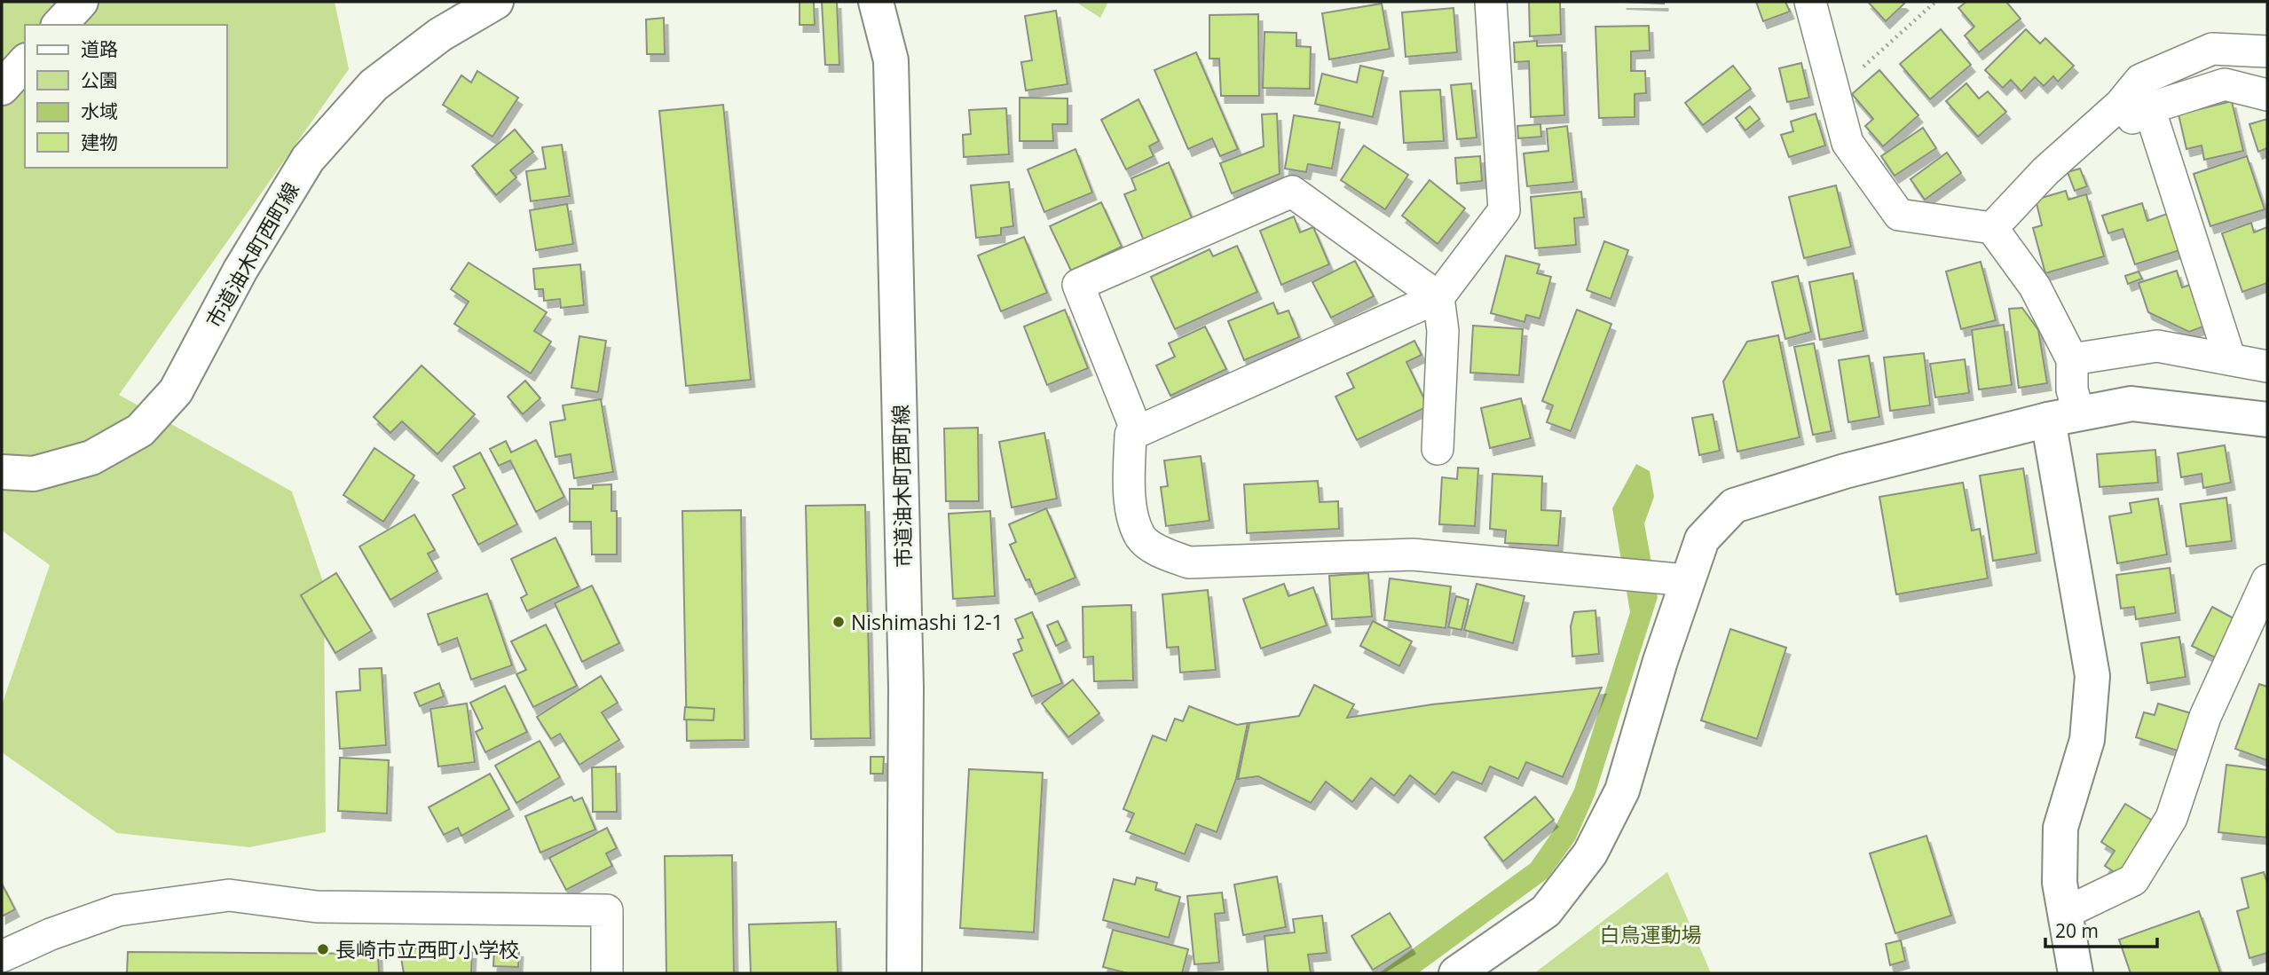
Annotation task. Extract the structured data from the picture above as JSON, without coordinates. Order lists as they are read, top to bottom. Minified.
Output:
{"streets":{"street":["市道油木町西町線"]},"parks":["白鳥運動場"],"places":["Nishimashi 12-1","長崎市立西町小学校"],"legend":["道路","公園","水域","建物"],"scale_bar":"20 m"}
